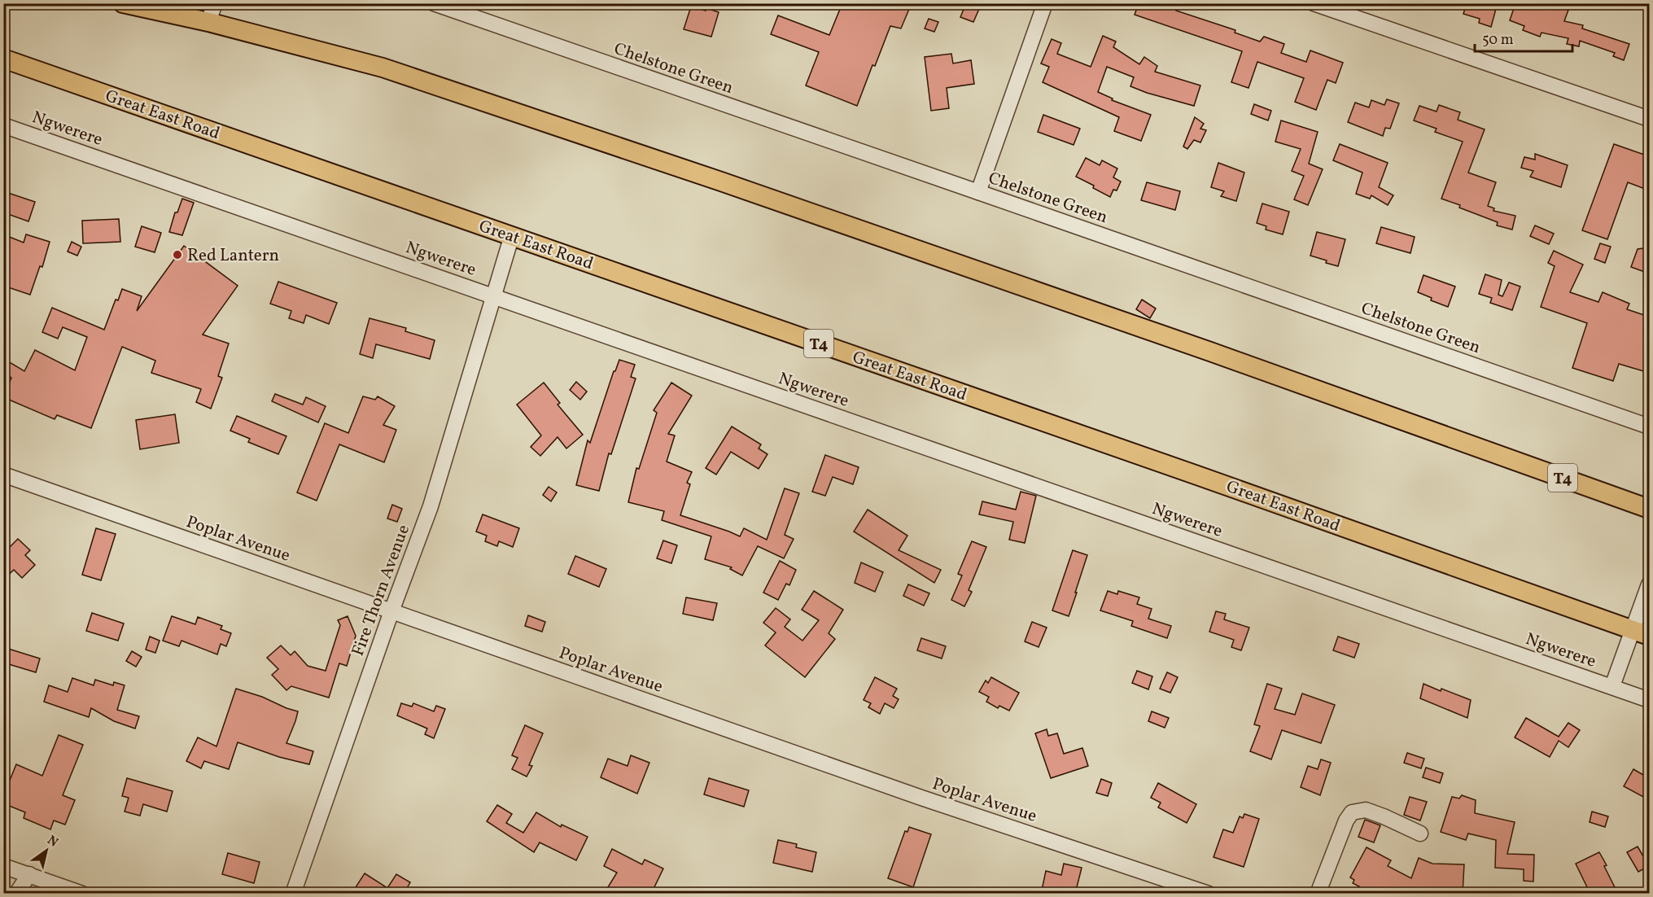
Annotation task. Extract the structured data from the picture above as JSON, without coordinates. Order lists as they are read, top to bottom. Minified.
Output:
{"streets":{"main road":["Great East Road","T4"],"street":["Chelstone Green","Ngwerere","Poplar Avenue","Fire Thorn Avenue"]},"crossings":[["Great East Road","Fire Thorn Avenue"],["Ngwerere","Fire Thorn Avenue"],["Poplar Avenue","Fire Thorn Avenue"]],"places":["Red Lantern"],"scale_bar":"50 m","north":"top right"}
